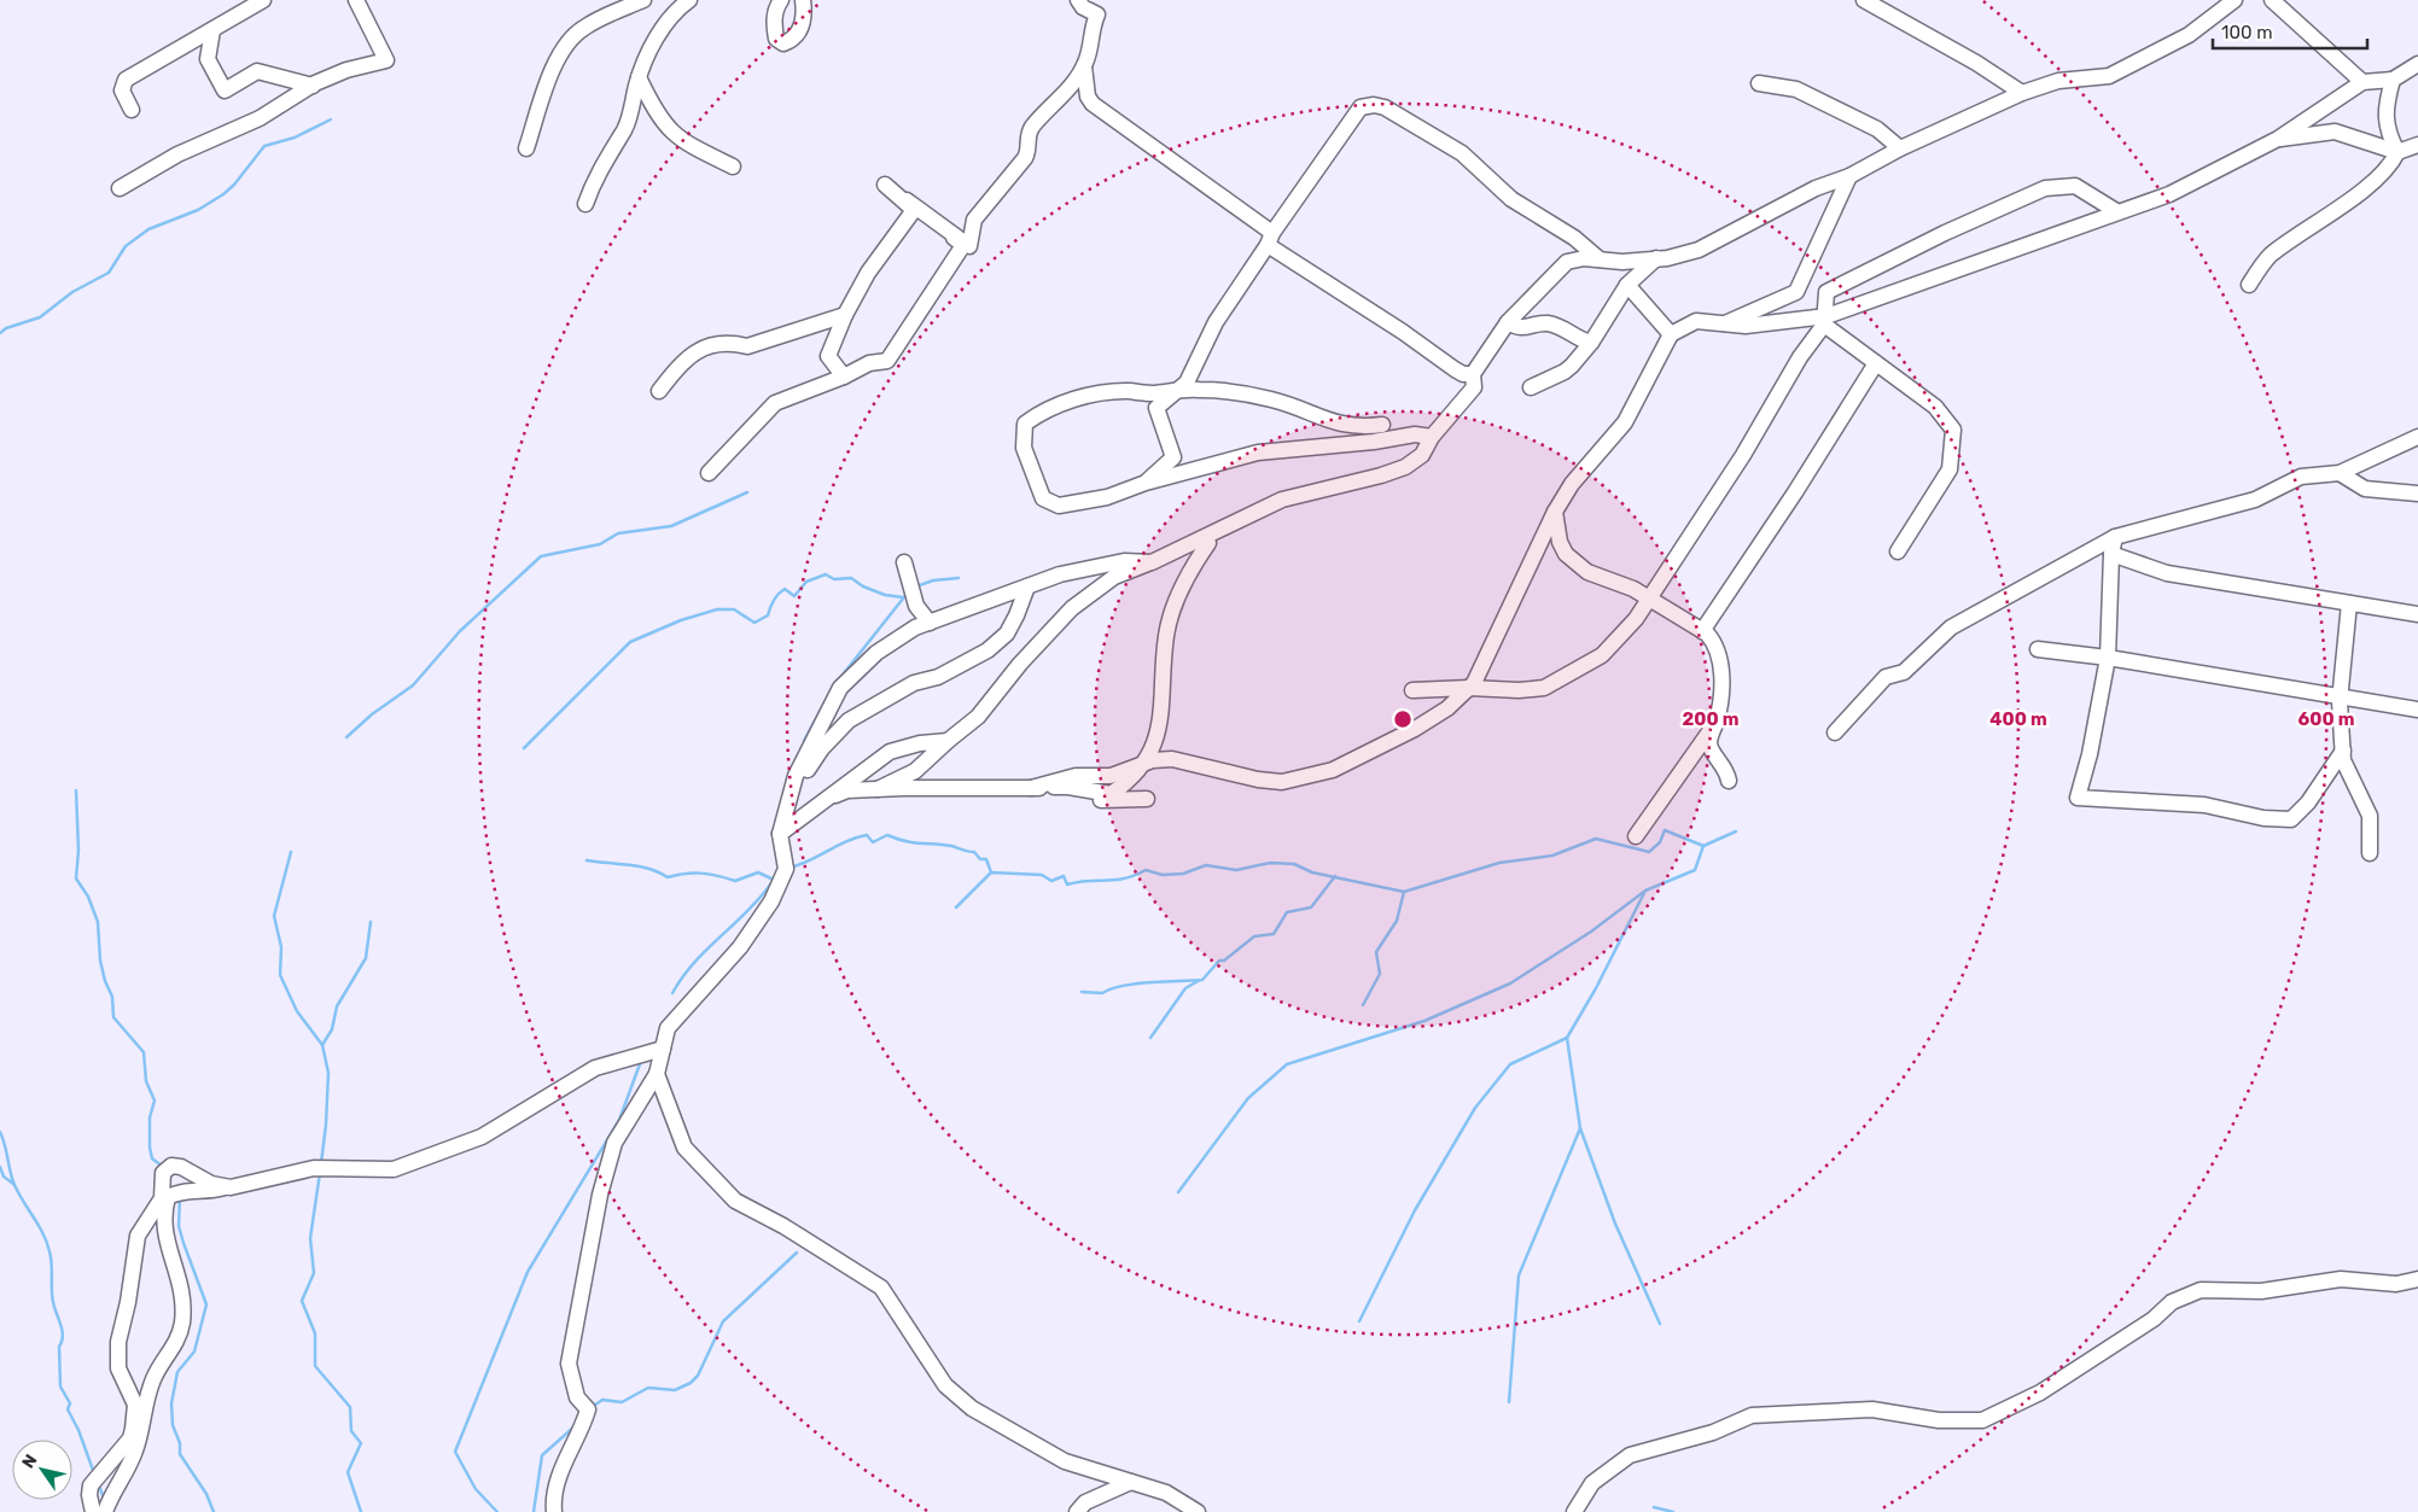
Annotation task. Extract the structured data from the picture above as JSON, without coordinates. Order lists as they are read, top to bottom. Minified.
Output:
{"scale_bar":"100 m","north":"top left","rings":["200 m","400 m","600 m"]}
